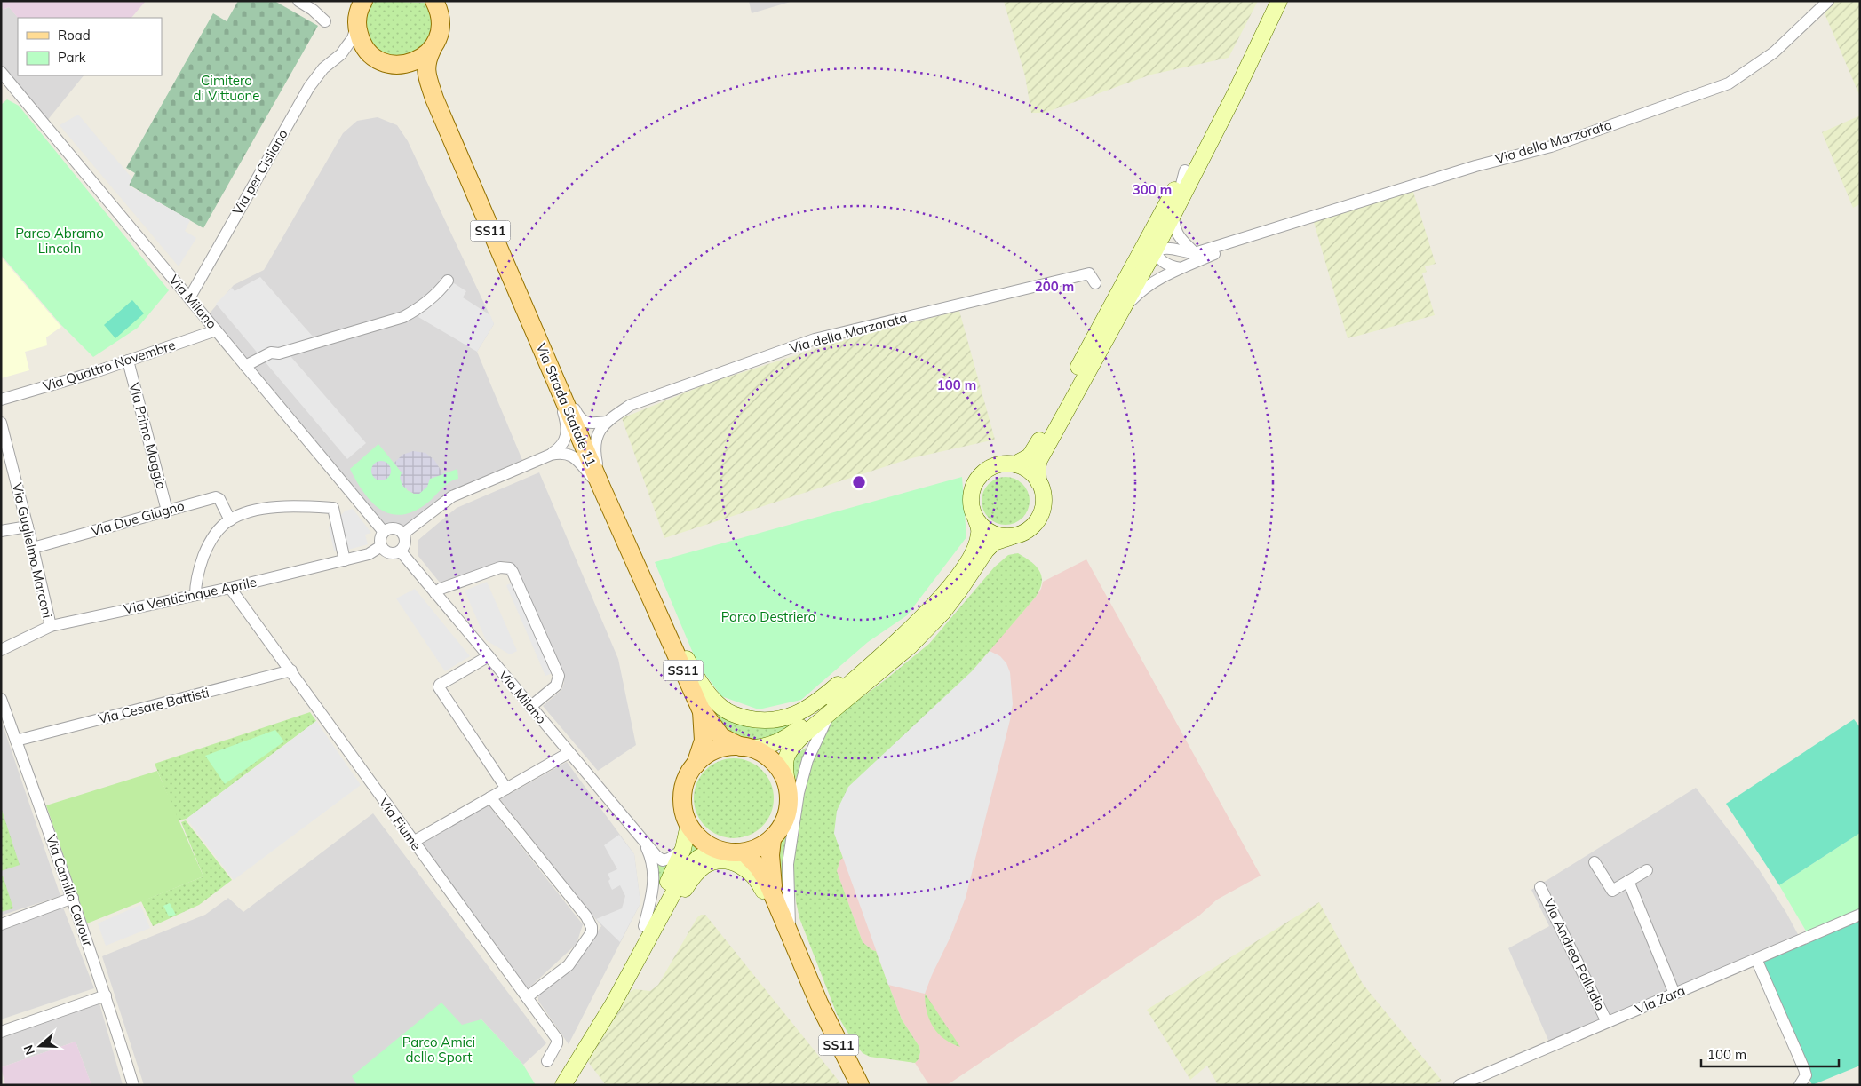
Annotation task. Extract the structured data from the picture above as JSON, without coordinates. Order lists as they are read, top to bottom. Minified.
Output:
{"streets":{"main road":["SS11","Via Strada Statale 11"],"street":["Via della Marzorata","Via per Cisliano","Via Milano","Via Quattro Novembre","Via Primo Maggio","Via Due Giugno","Via Guglielmo Marconi","Via Venticinque Aprile","Via Cesare Battisti","Via Fiume","Via Camillo Cavour","Via Andrea Palladio","Via Zara"]},"crossings":[["Via della Marzorata","Via Strada Statale 11"],["Via per Cisliano","Via Milano"],["Via Milano","Via Quattro Novembre"],["Via Milano","Via Venticinque Aprile"],["Via Quattro Novembre","Via Primo Maggio"],["Via Primo Maggio","Via Due Giugno"],["Via Due Giugno","Via Guglielmo Marconi"],["Via Guglielmo Marconi","Via Venticinque Aprile"],["Via Venticinque Aprile","Via Fiume"],["Via Cesare Battisti","Via Fiume"],["Via Cesare Battisti","Via Camillo Cavour"],["Via Andrea Palladio","Via Zara"]],"parks":["Cimitero di Vittuone","Parco Abramo Lincoln","Parco Destriero","Parco Amici dello Sport"],"legend":["Road","Park"],"scale_bar":"100 m","north":"left","rings":["300 m","200 m","100 m"]}
